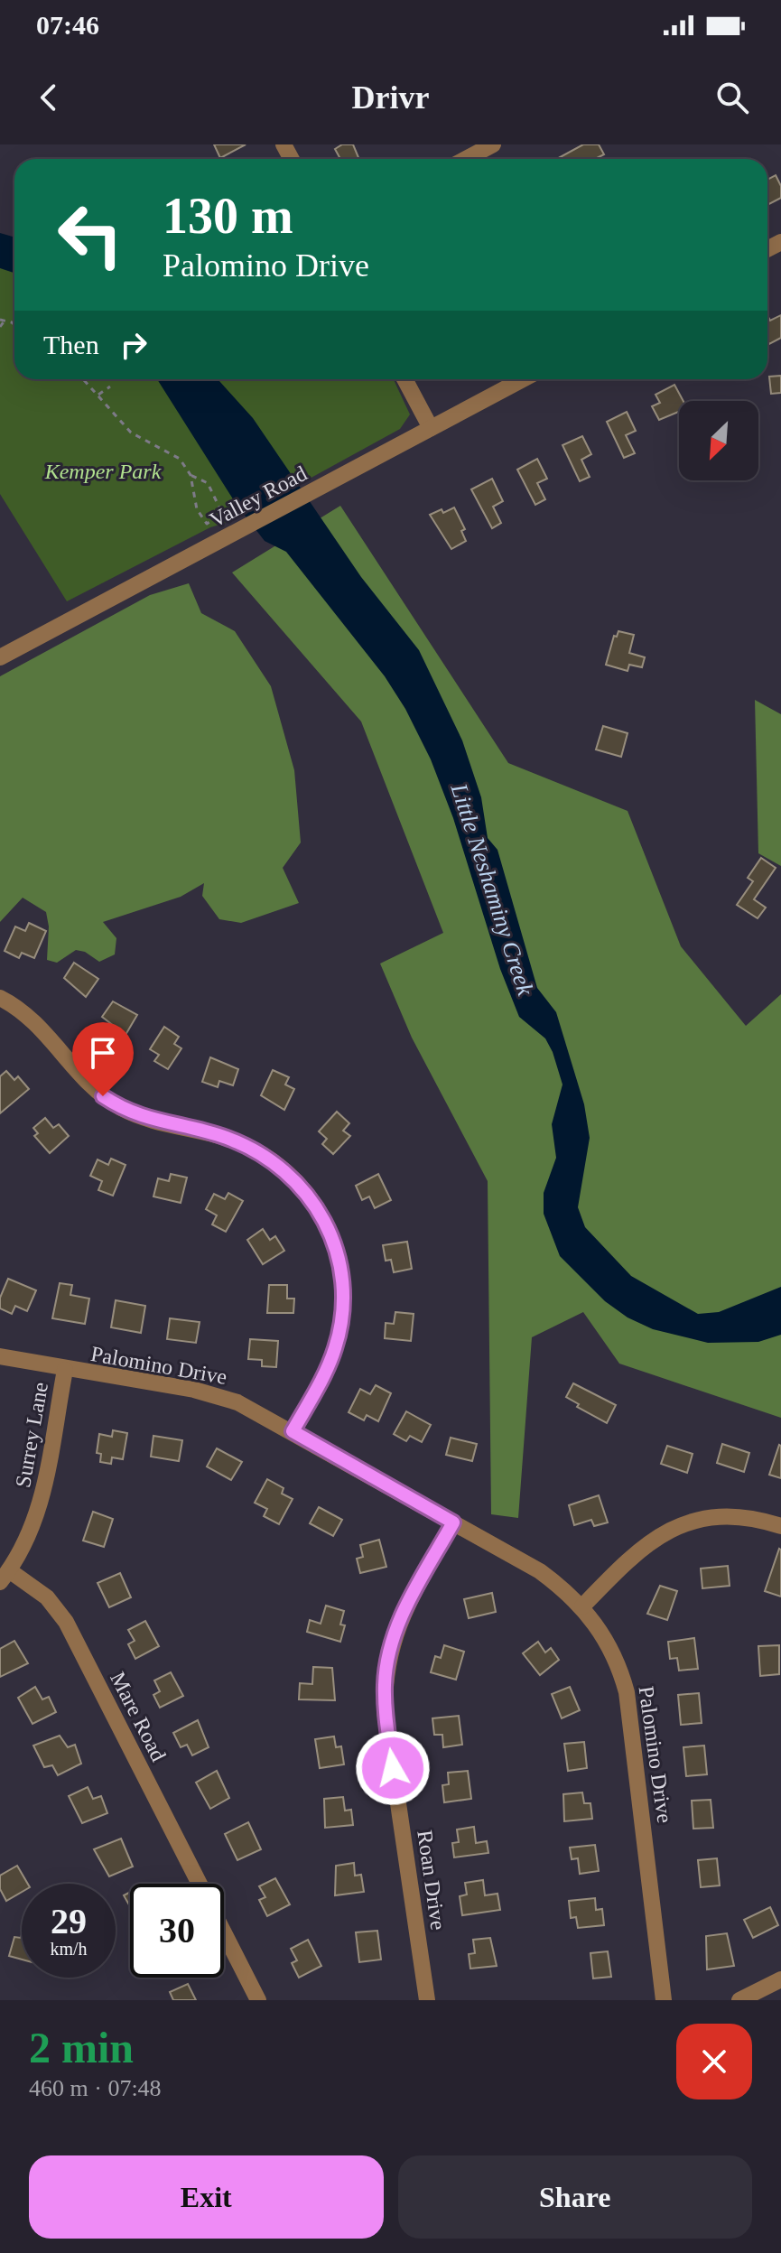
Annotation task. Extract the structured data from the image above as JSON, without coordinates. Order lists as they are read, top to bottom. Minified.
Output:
{"streets":{"street":["Valley Road","Palomino Drive","Surrey Lane","Mare Road","Roan Drive"]},"crossings":[["Palomino Drive","Surrey Lane"],["Palomino Drive","Roan Drive"],["Surrey Lane","Mare Road"]],"water":["Little Neshaminy Creek"],"parks":["Kemper Park"],"north":"bottom left","page":{"status":"07:46","header":"Drivr","turn":["130 m","Palomino Drive"],"then":"Then","speed":"29 km/h","limit":"30","heading":["2 min","460 m · 07:48"],"buttons":["Exit","Share"]}}
